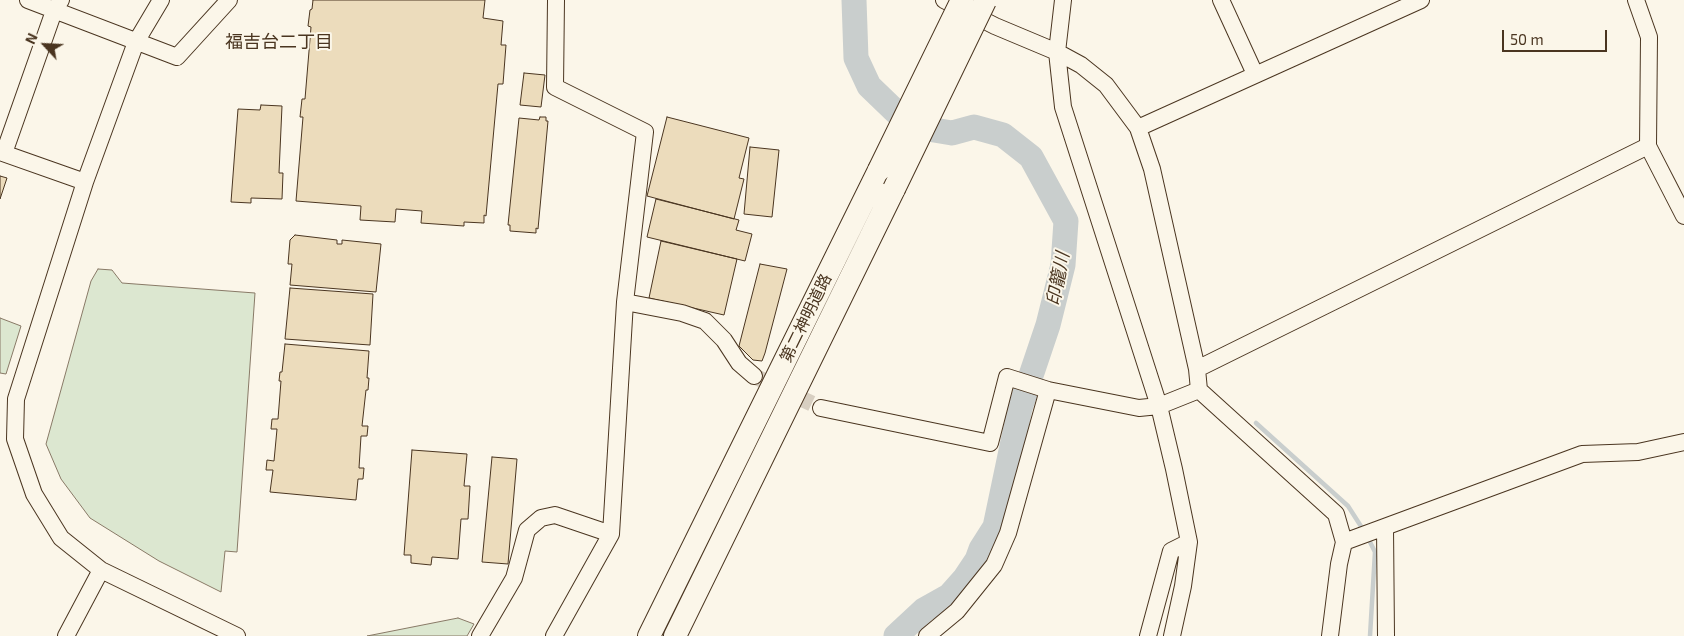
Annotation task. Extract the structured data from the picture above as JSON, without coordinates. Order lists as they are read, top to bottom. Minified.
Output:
{"streets":{"highway":["第二神明道路"]},"districts":["福吉台二丁目"],"water":["印籠川"],"scale_bar":"50 m","north":"top left"}
